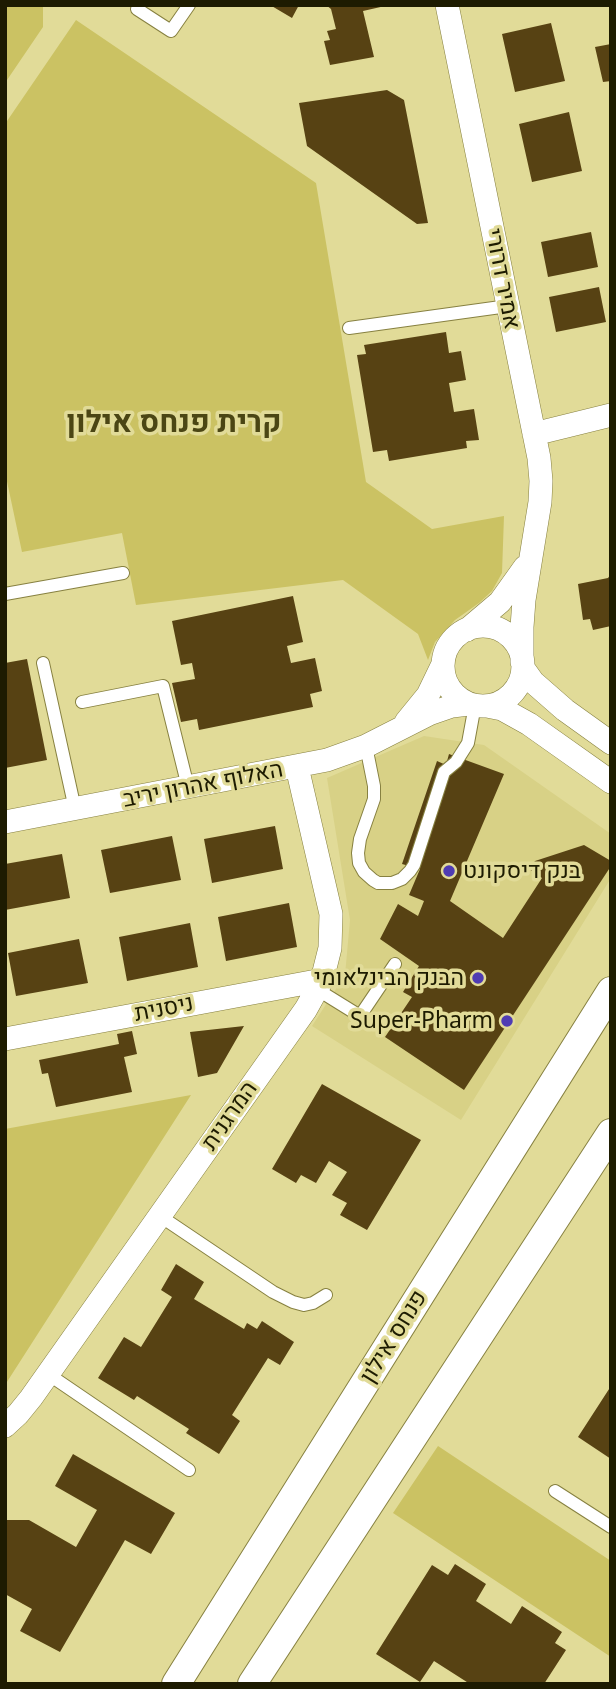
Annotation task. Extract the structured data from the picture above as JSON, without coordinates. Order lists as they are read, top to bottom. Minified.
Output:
{"streets":{"street":["אמיר דרורי","האלוף אהרון יריב","ניסנית","המרגנית","פנחס אילון"]},"crossings":[["אמיר דרורי","האלוף אהרון יריב"],["האלוף אהרון יריב","המרגנית"],["ניסנית","המרגנית"]],"districts":["קרית פנחס אילון"],"places":["בנק דיסקונט","הבנק הבינלאומי","Super-Pharm"]}
